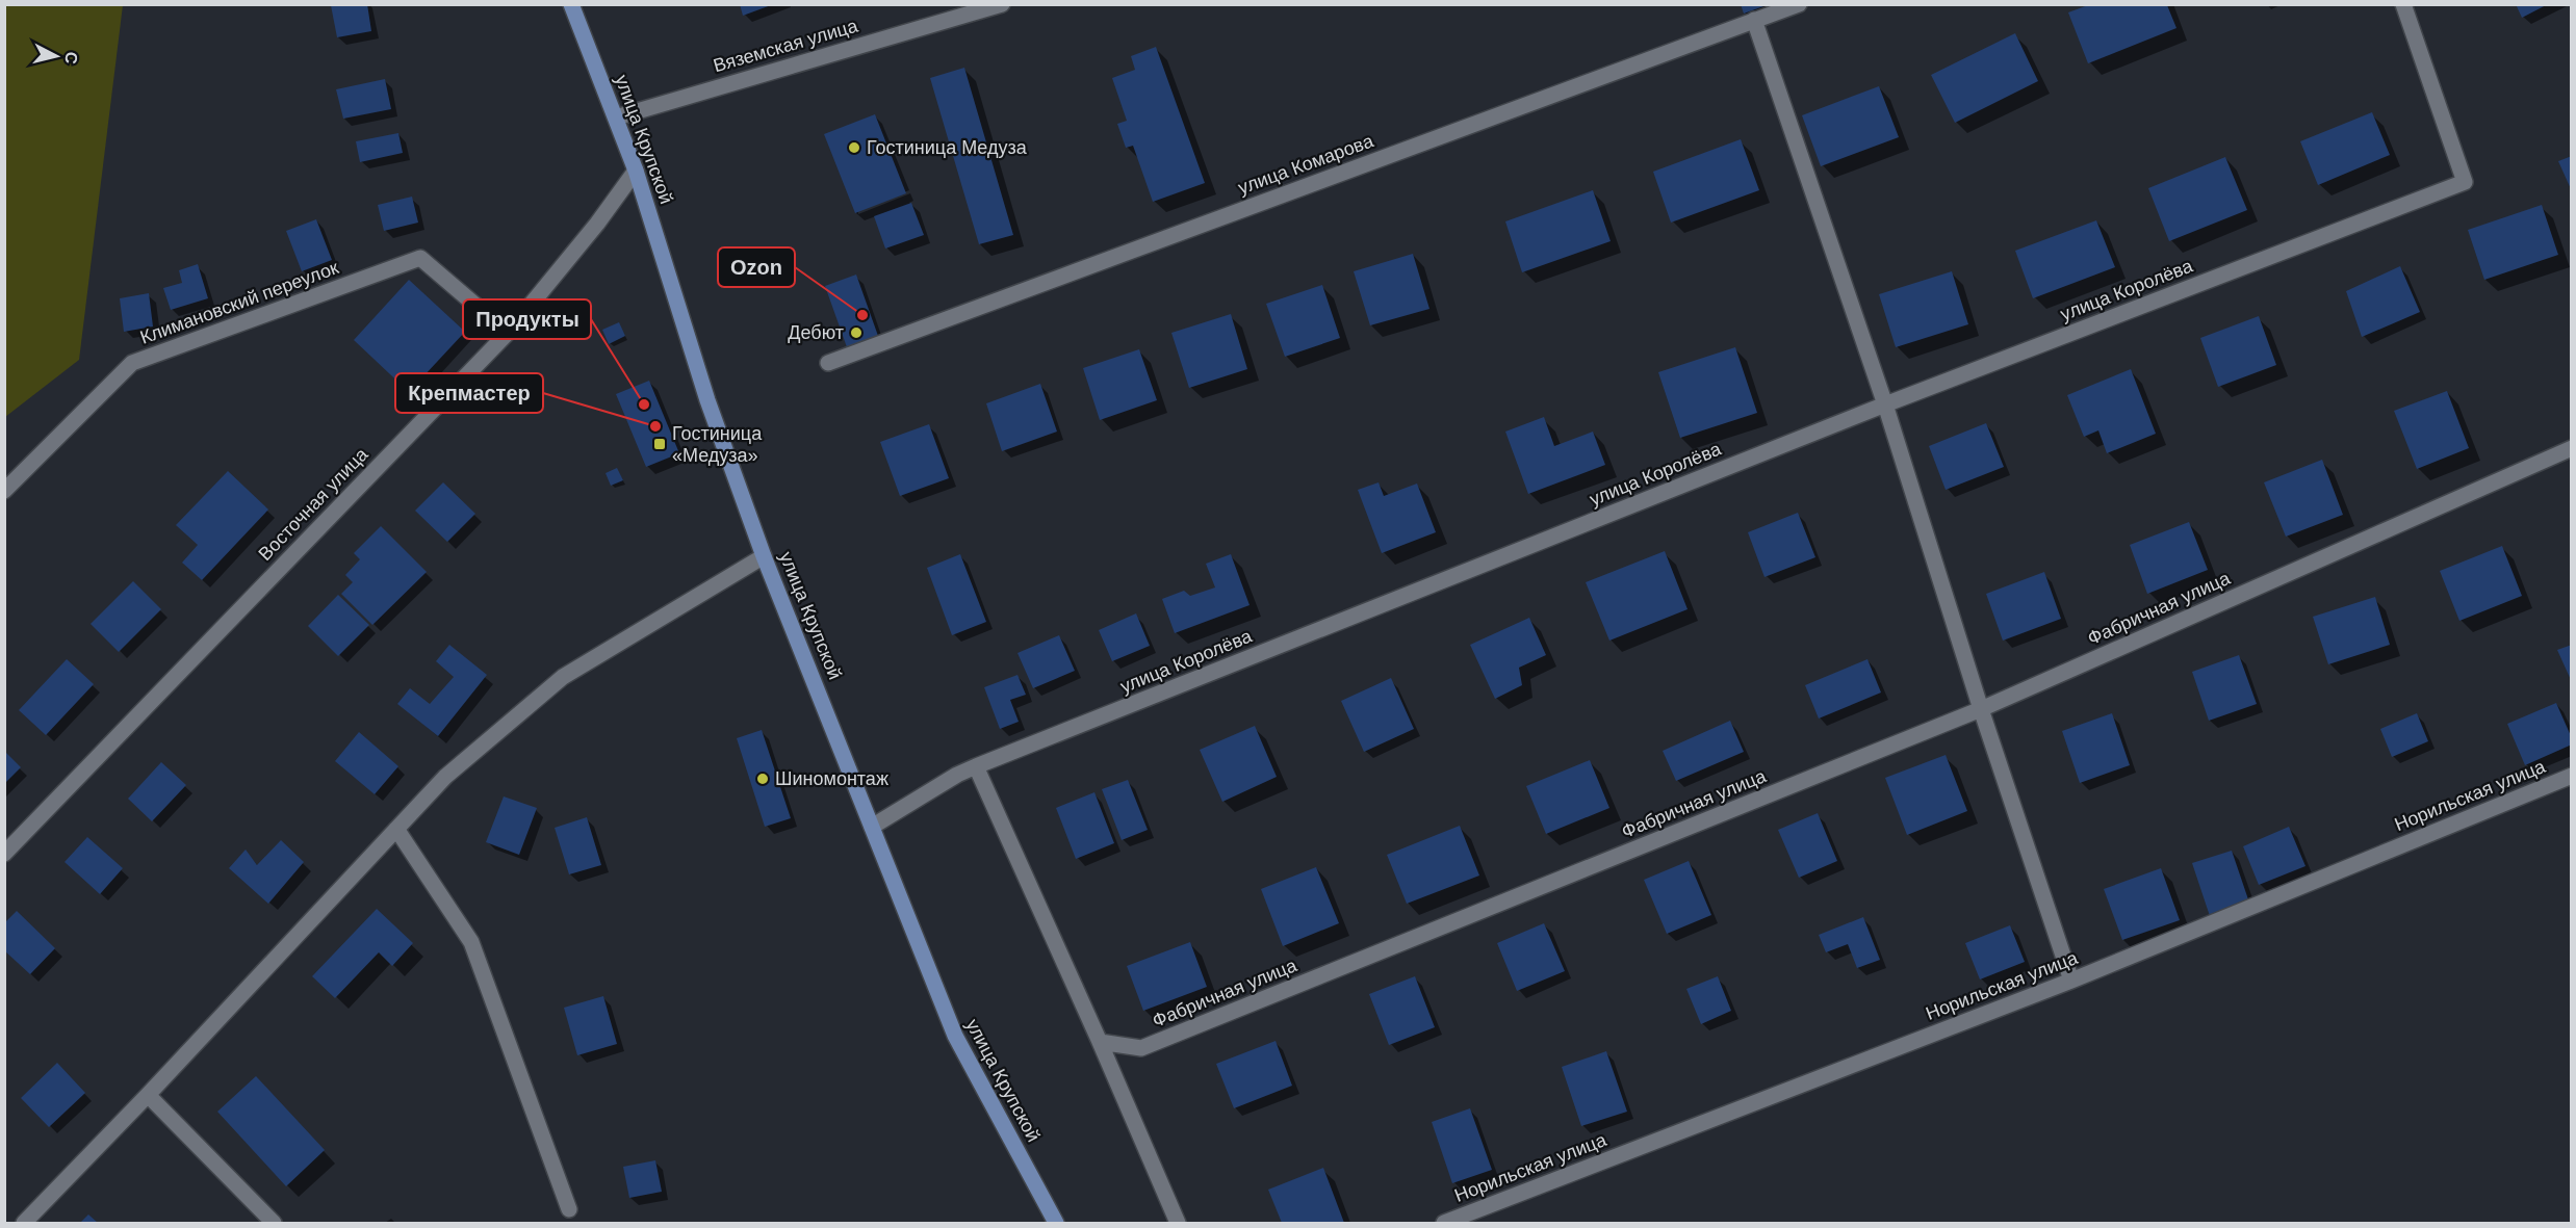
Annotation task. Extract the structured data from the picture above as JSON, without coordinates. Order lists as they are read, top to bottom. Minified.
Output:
{"streets":{"main road":["улица Крупской"],"street":["Вяземская улица","улица Комарова","улица Королёва","Климановский переулок","Восточная улица","Фабричная улица","Норильская улица"]},"crossings":[["Вяземская улица","улица Крупской"],["улица Крупской","улица Королёва"],["улица Крупской","Восточная улица"],["Климановский переулок","Восточная улица"]],"places":{"other":["Гостиница Медуза","Ozon","Дебют","Продукты","Крепмастер","Шиномонтаж"],"transit":["Гостиница «Медуза»"]},"north":"right"}
